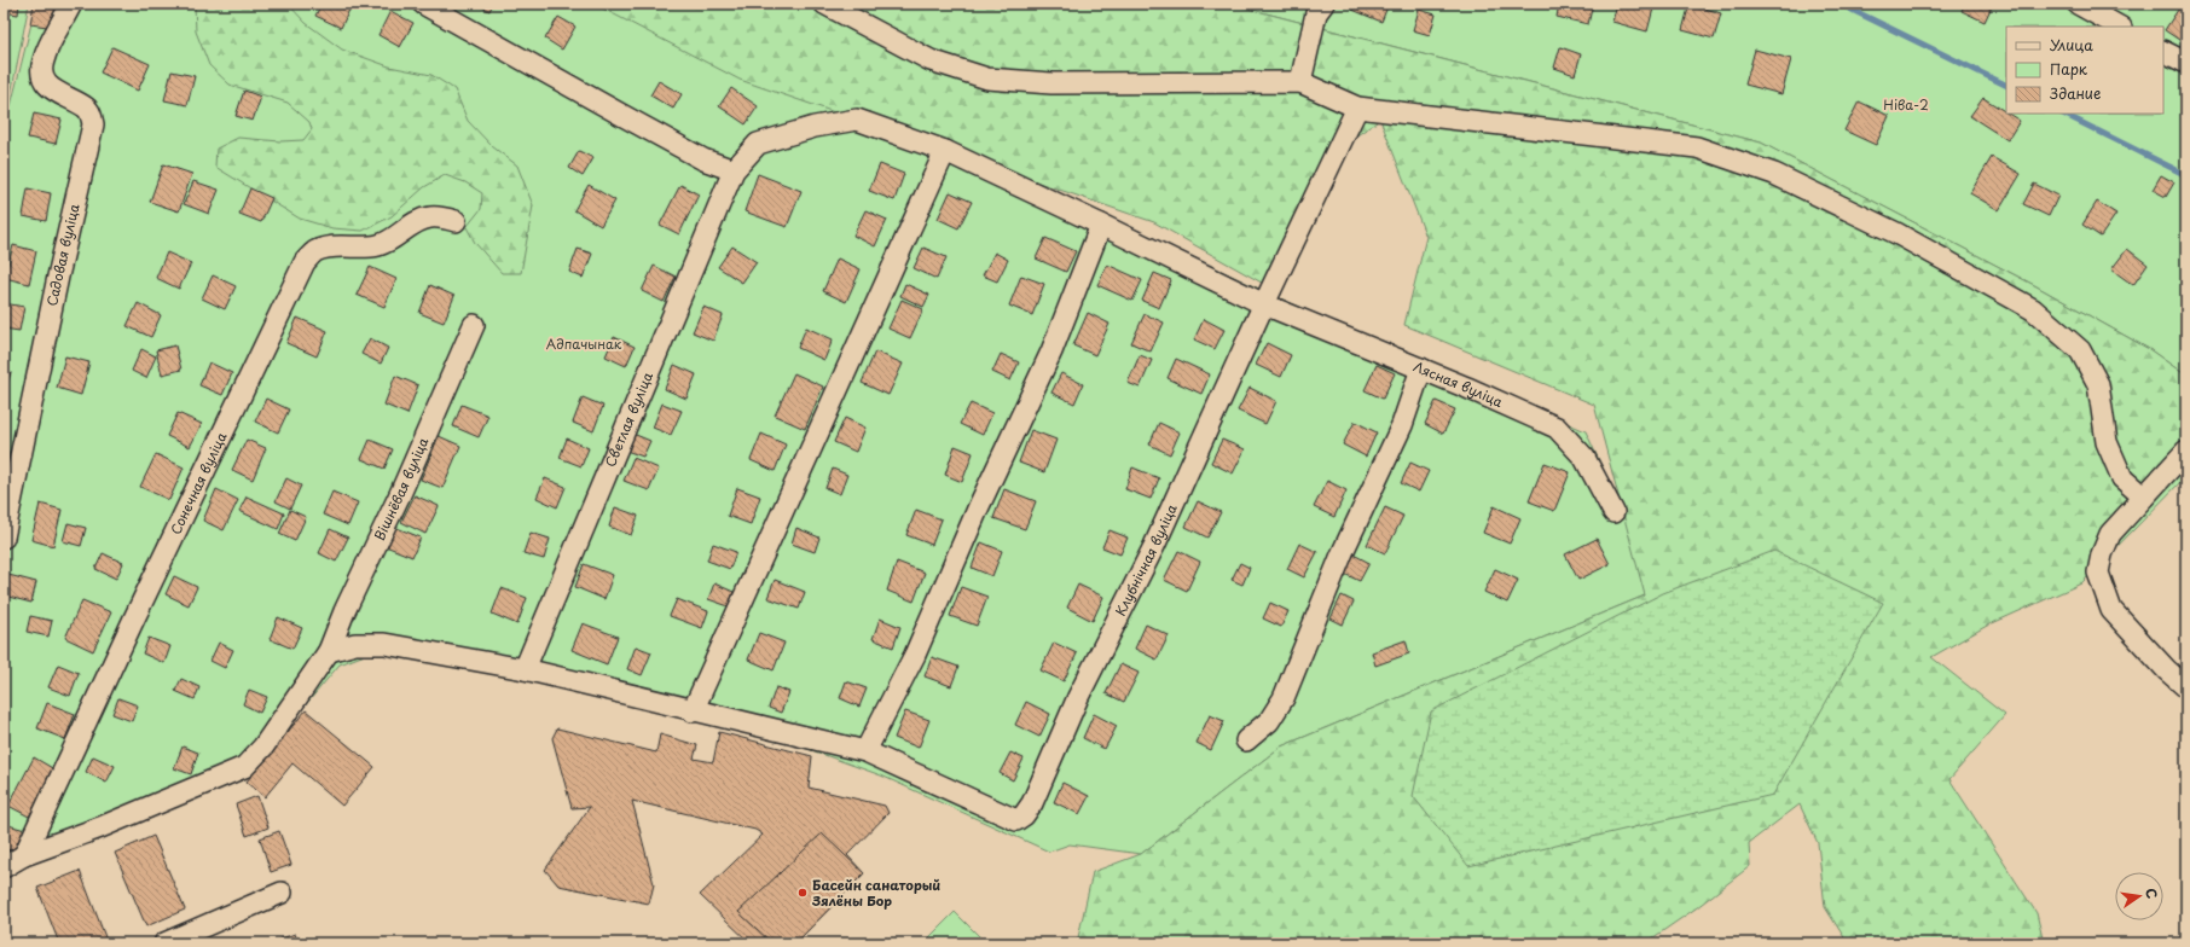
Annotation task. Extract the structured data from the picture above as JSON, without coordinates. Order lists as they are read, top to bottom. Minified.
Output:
{"streets":{"street":["Садовая вуліца","Лясная вуліца","Светлая вуліца","Сонечная вуліца","Вішнёвая вуліца","Клубнічная вуліца"]},"crossings":[["Лясная вуліца","Светлая вуліца"],["Лясная вуліца","Клубнічная вуліца"],["Сонечная вуліца","Вішнёвая вуліца"]],"parks":["Ніва-2","Адпачынак"],"places":["Басейн санаторый Зялёны Бор"],"legend":["Улица","Парк","Здание"],"north":"right"}
